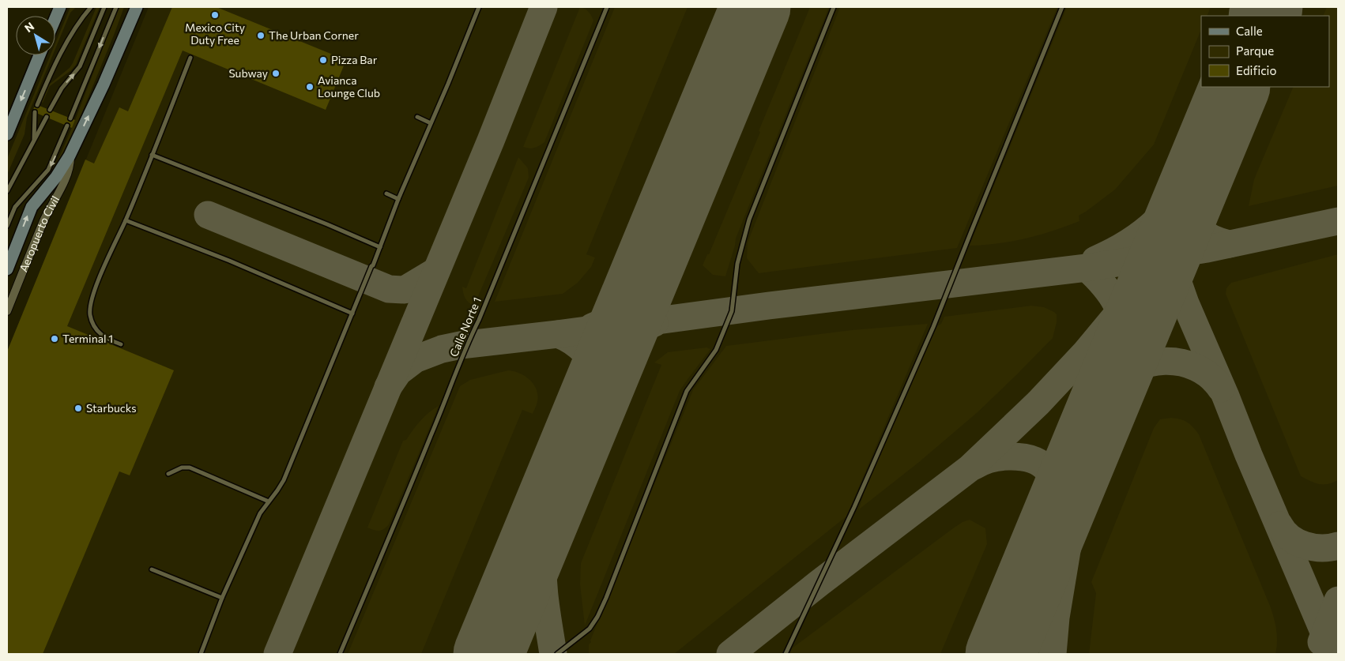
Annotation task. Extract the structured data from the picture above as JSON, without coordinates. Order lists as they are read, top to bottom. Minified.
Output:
{"streets":{"street":["Aeropuerto Civil"],"lane":["Calle Norte 1"]},"places":["Mexico City Duty Free","The Urban Corner","Pizza Bar","Subway","Avianca Lounge Club","Terminal 1","Starbucks"],"legend":["Calle","Parque","Edificio"],"north":"top left"}
